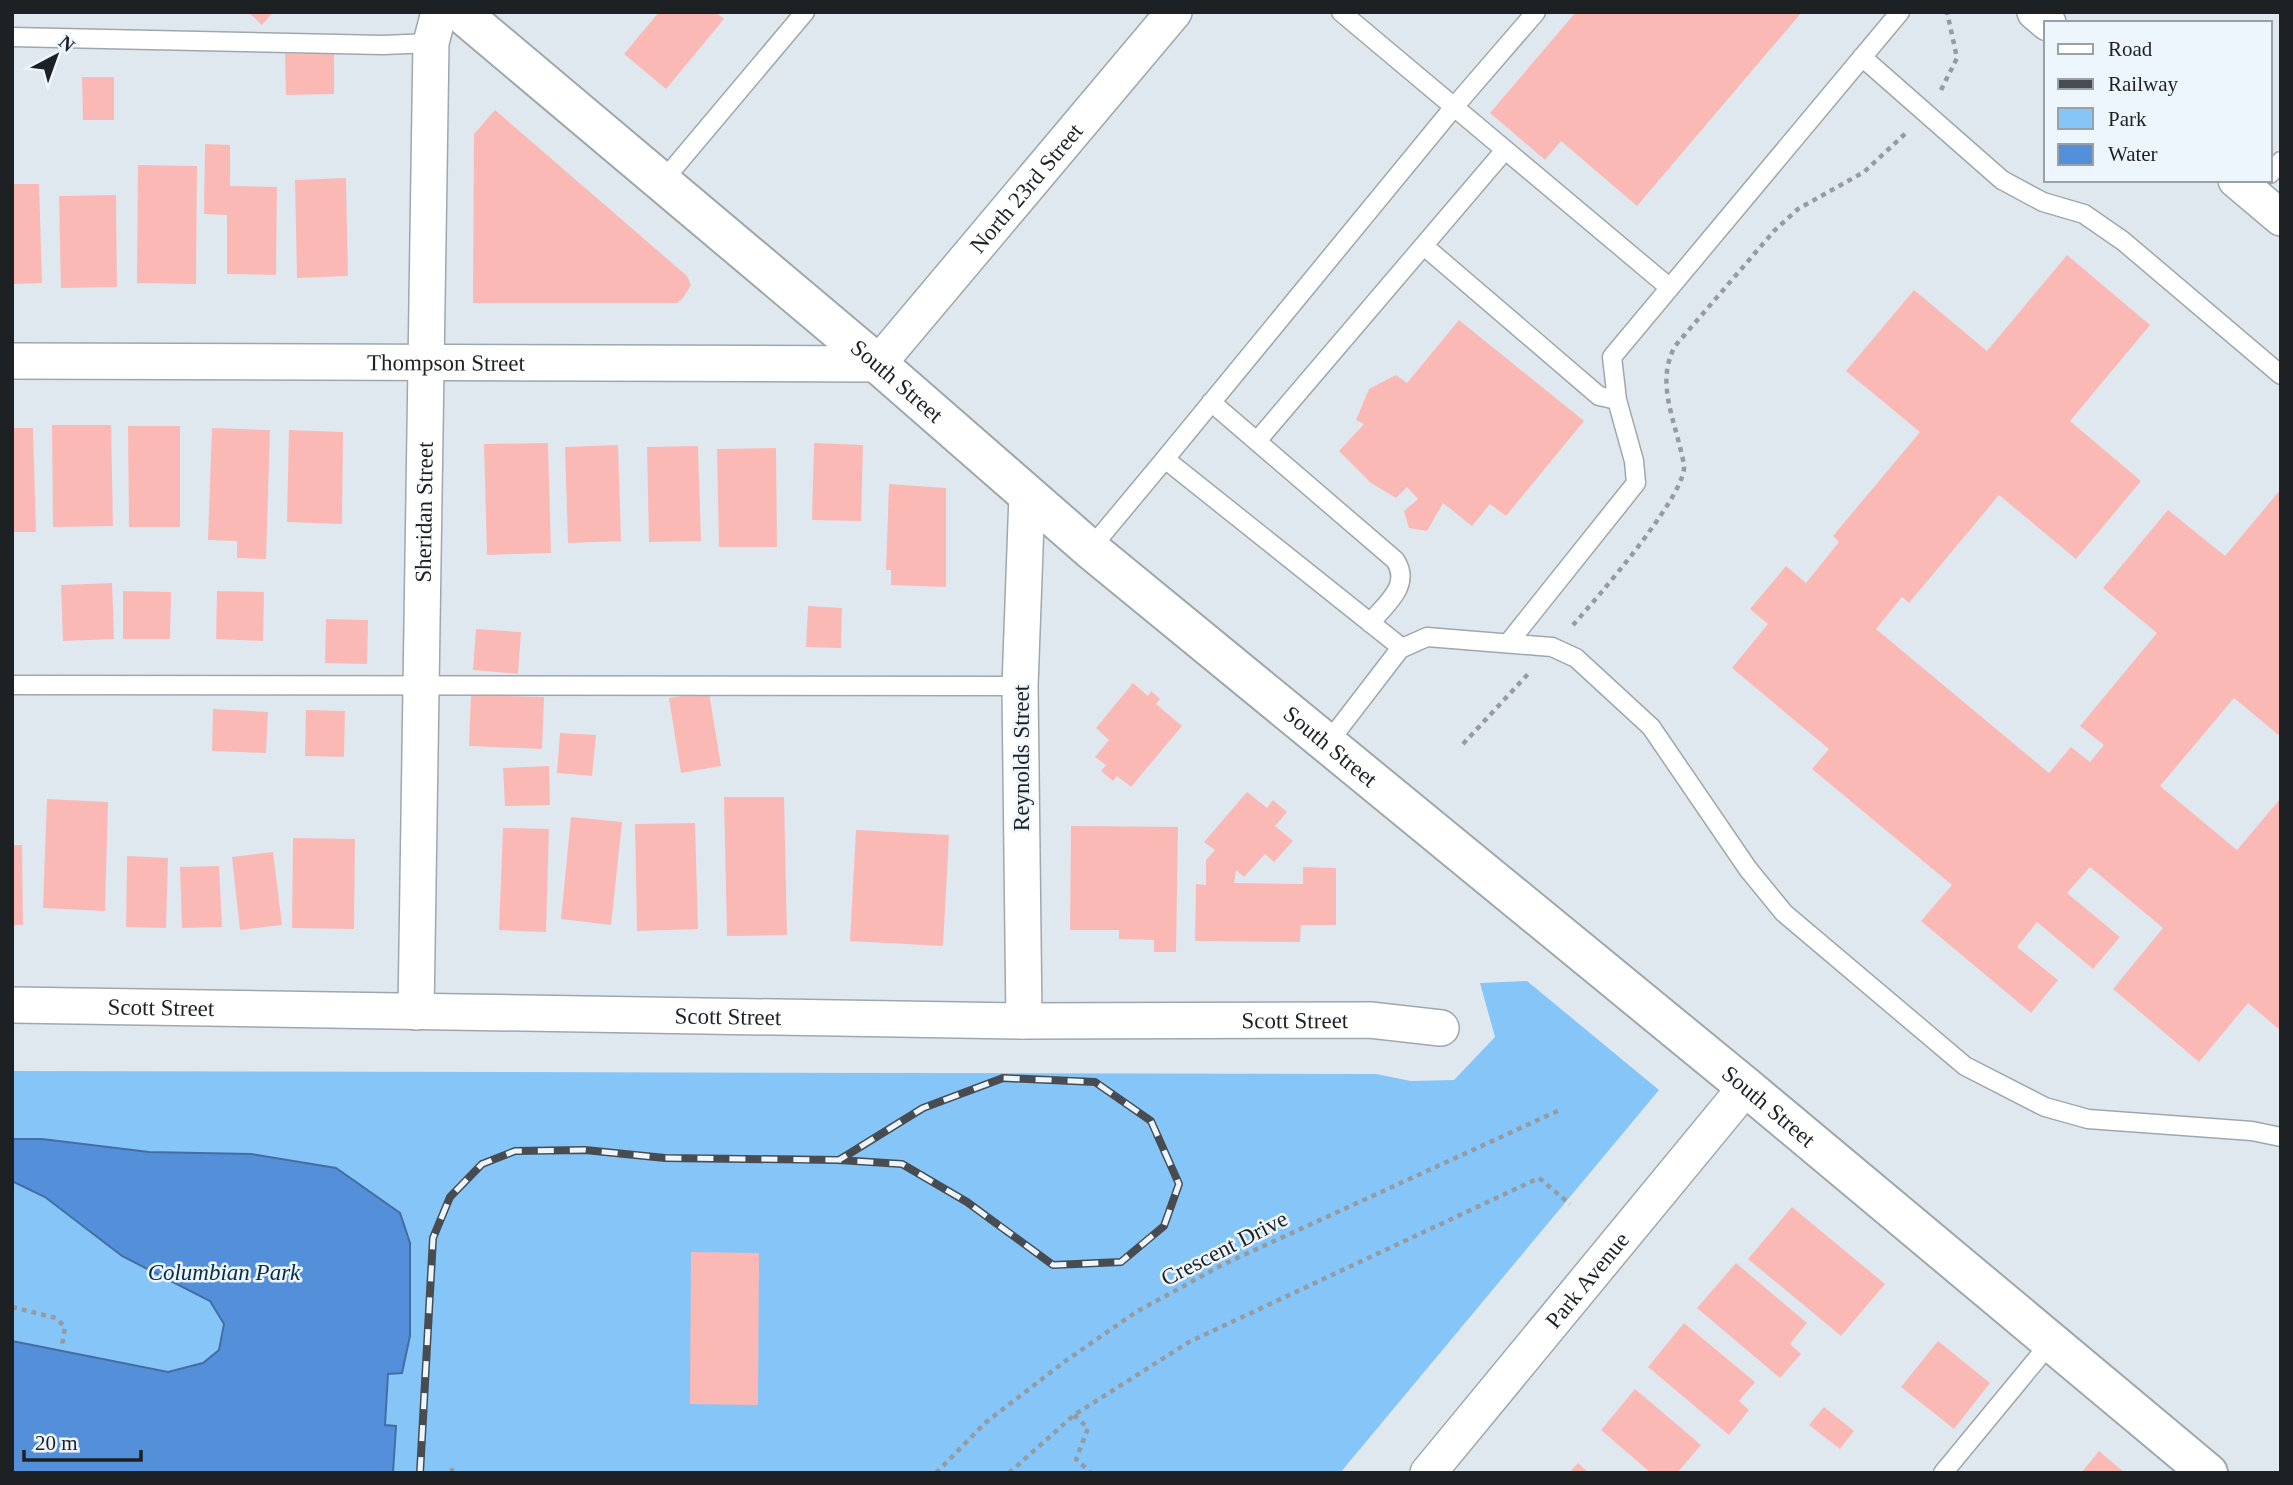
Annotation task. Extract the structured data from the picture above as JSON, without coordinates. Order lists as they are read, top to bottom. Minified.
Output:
{"streets":{"main road":["South Street"],"street":["North 23rd Street","Thompson Street","Sheridan Street","Reynolds Street","Scott Street","Park Avenue"],"path":["Crescent Drive"]},"crossings":[["North 23rd Street","Thompson Street"],["North 23rd Street","South Street"],["Thompson Street","South Street"],["Thompson Street","Sheridan Street"],["South Street","Reynolds Street"],["South Street","Park Avenue"],["Sheridan Street","Scott Street"],["Reynolds Street","Scott Street"]],"parks":["Columbian Park"],"legend":["Road","Railway","Park","Water"],"scale_bar":"20 m","north":"top right"}
